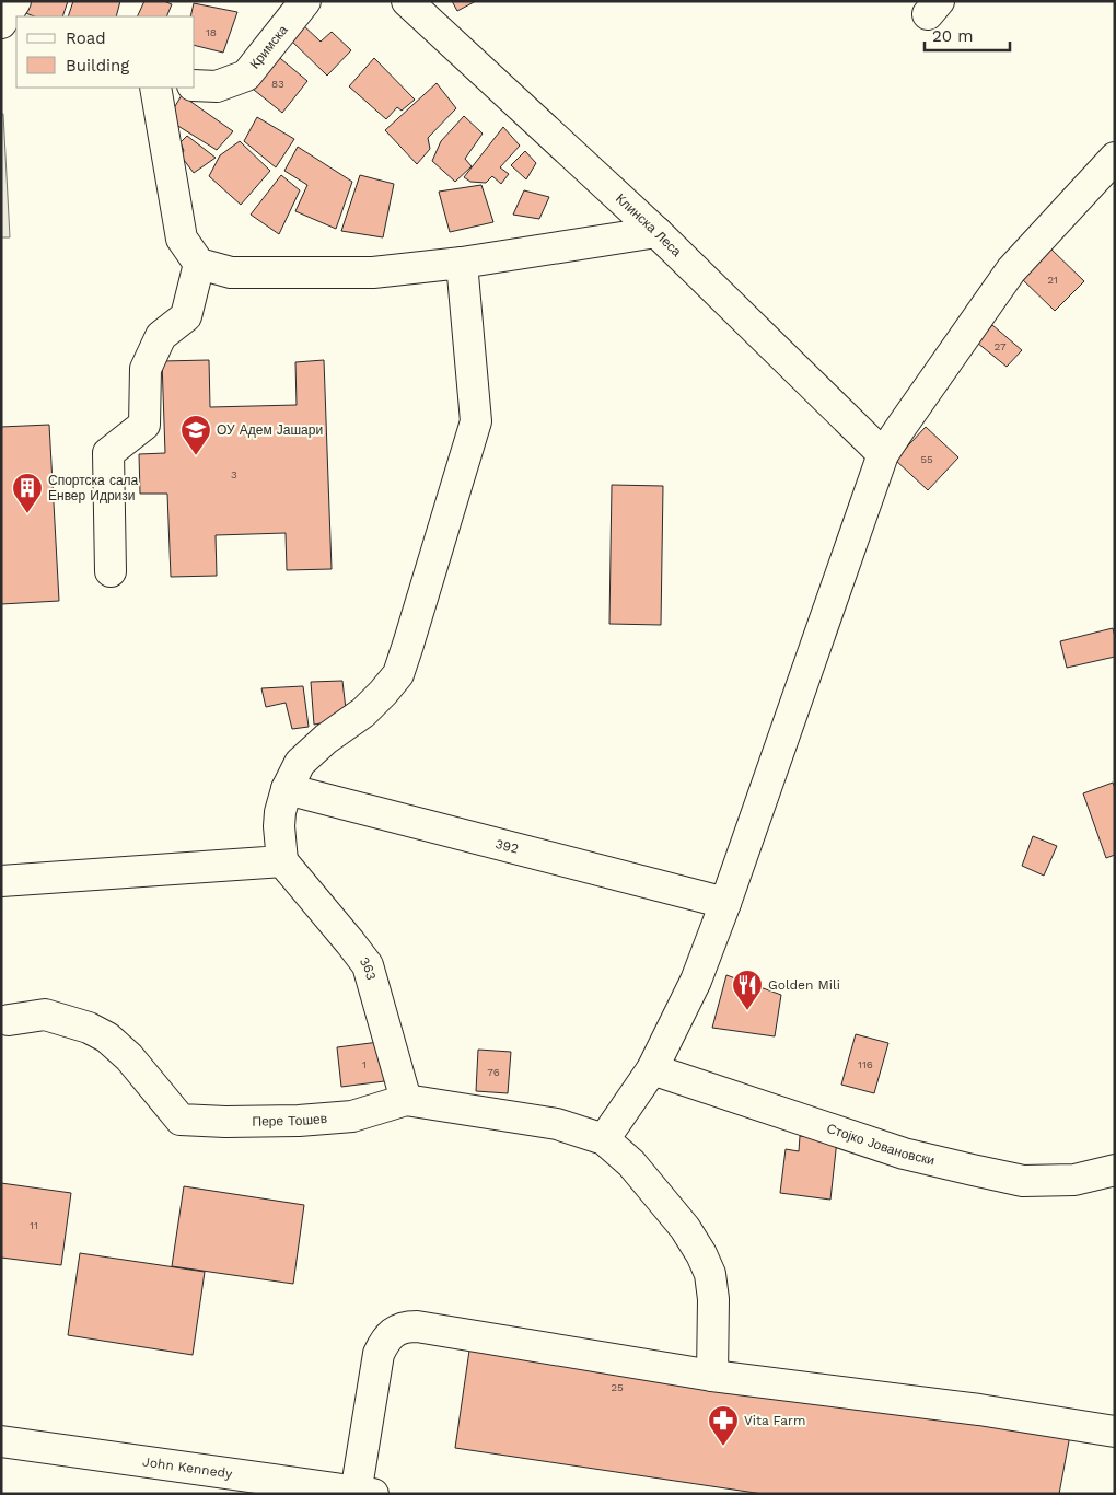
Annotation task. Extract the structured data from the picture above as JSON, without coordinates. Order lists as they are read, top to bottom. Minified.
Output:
{"streets":{"street":["Кримска","Клинска Леса","392","363","Пере Тошев","Стојко Јовановски","John Kennedy"]},"crossings":[["363","Пере Тошев"]],"places":{"school or university":["ОУ Адем Јашари"],"building":["Спортска сала Енвер Идризи"],"restaurant":["Golden Mili"],"pharmacy":["Vita Farm"]},"house_numbers":["18","83","21","27","55","3","1","116","76","11","25"],"legend":["Road","Building"],"scale_bar":"20 m"}
